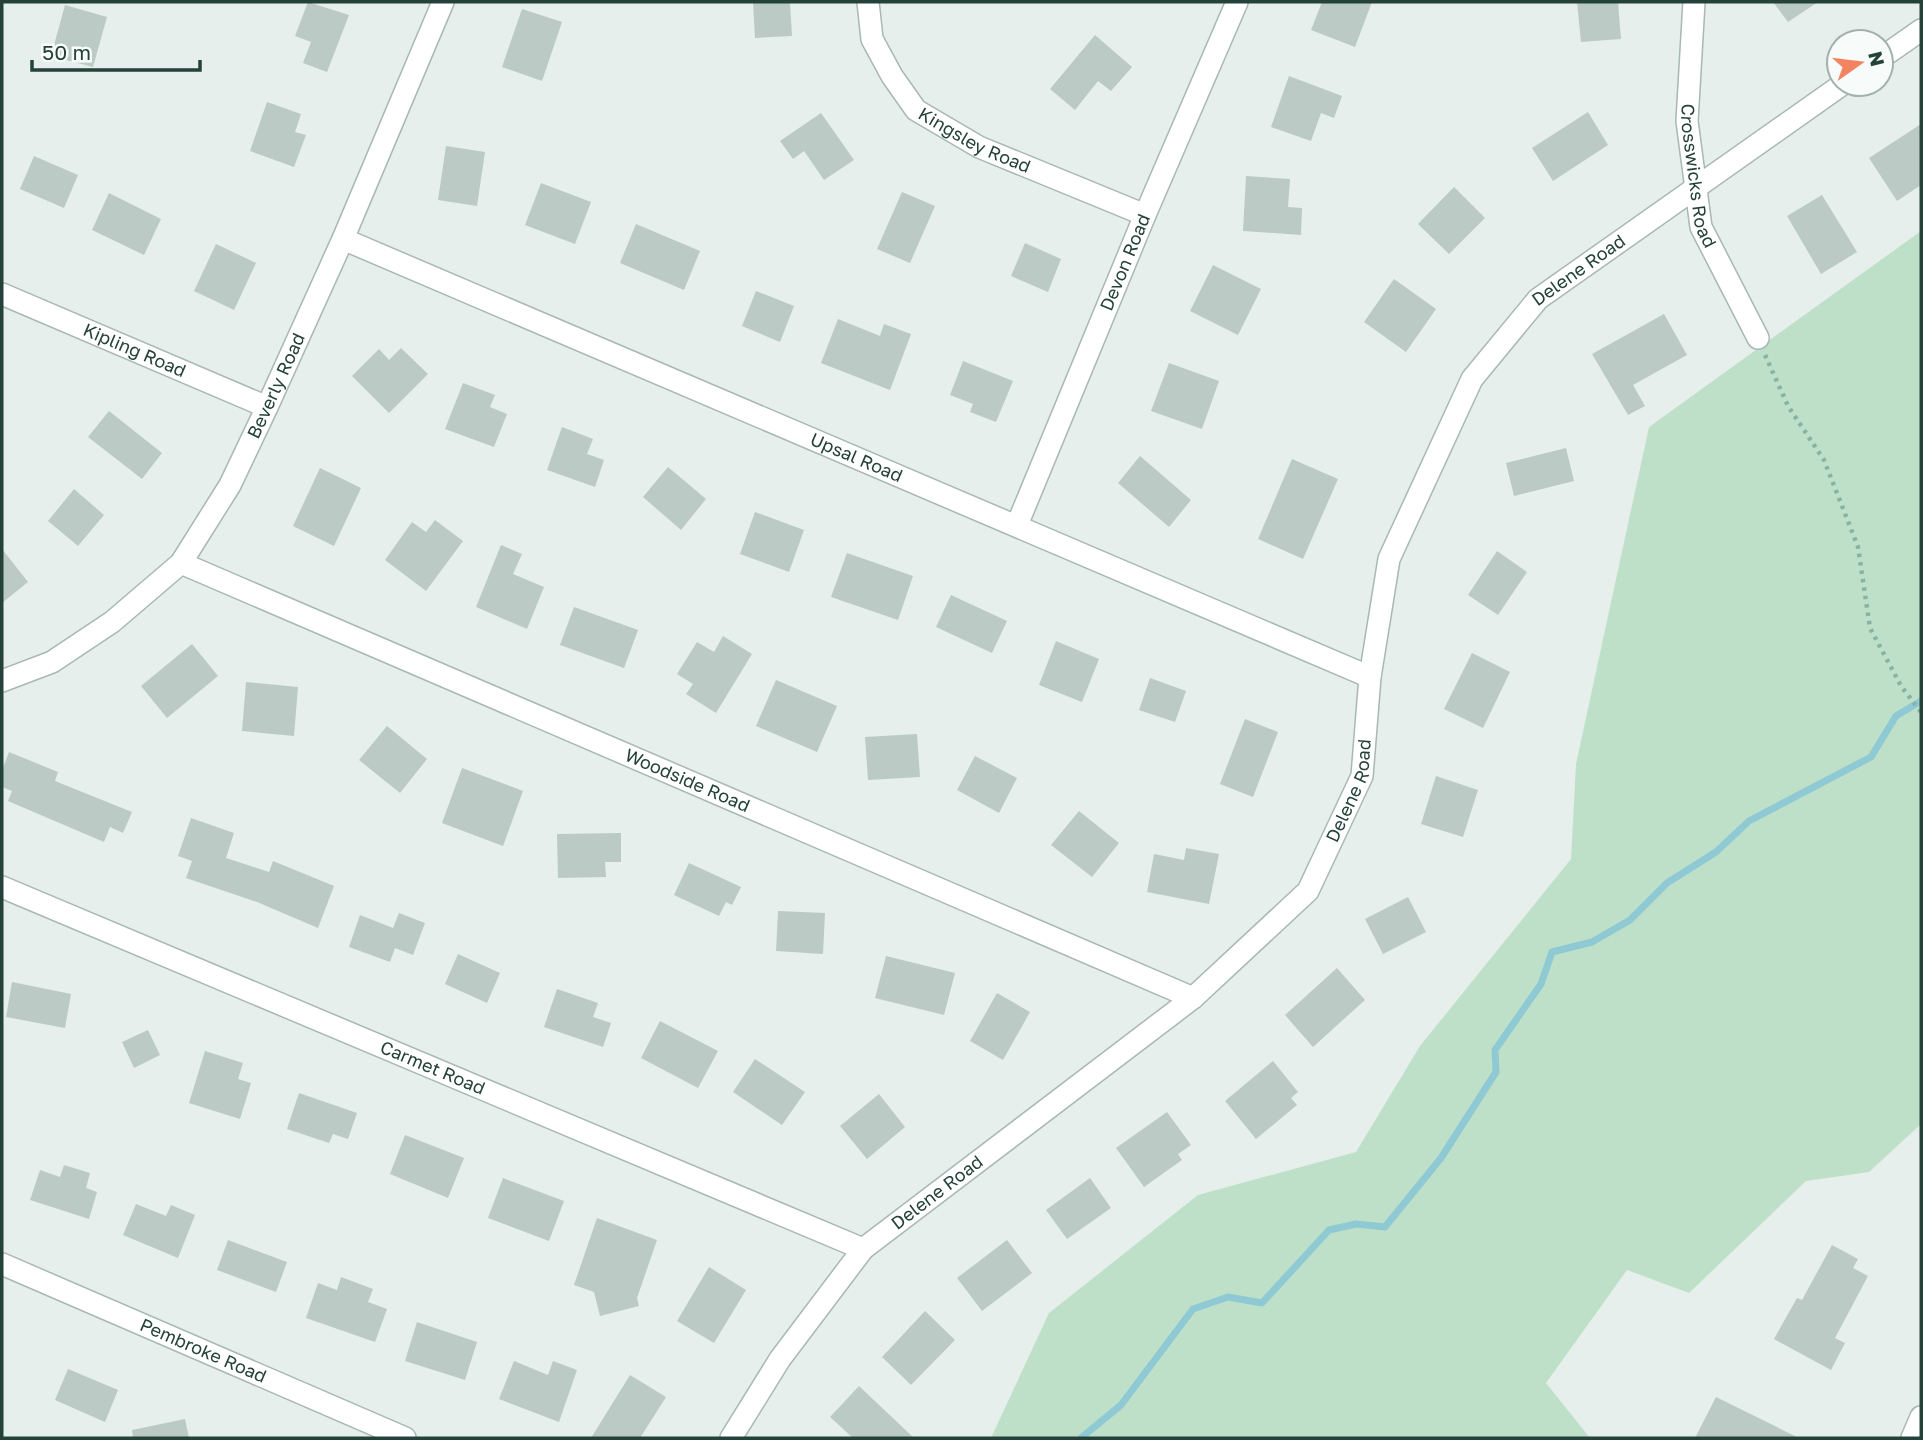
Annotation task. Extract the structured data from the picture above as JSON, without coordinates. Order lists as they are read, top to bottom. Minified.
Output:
{"streets":{"street":["Kingsley Road","Crosswicks Road","Devon Road","Delene Road","Kipling Road","Beverly Road","Upsal Road","Woodside Road","Carmet Road","Pembroke Road"]},"crossings":[["Kingsley Road","Devon Road"],["Crosswicks Road","Delene Road"],["Devon Road","Upsal Road"],["Delene Road","Upsal Road"],["Delene Road","Woodside Road"],["Delene Road","Carmet Road"],["Kipling Road","Beverly Road"],["Beverly Road","Upsal Road"],["Beverly Road","Woodside Road"]],"scale_bar":"50 m","north":"right"}
